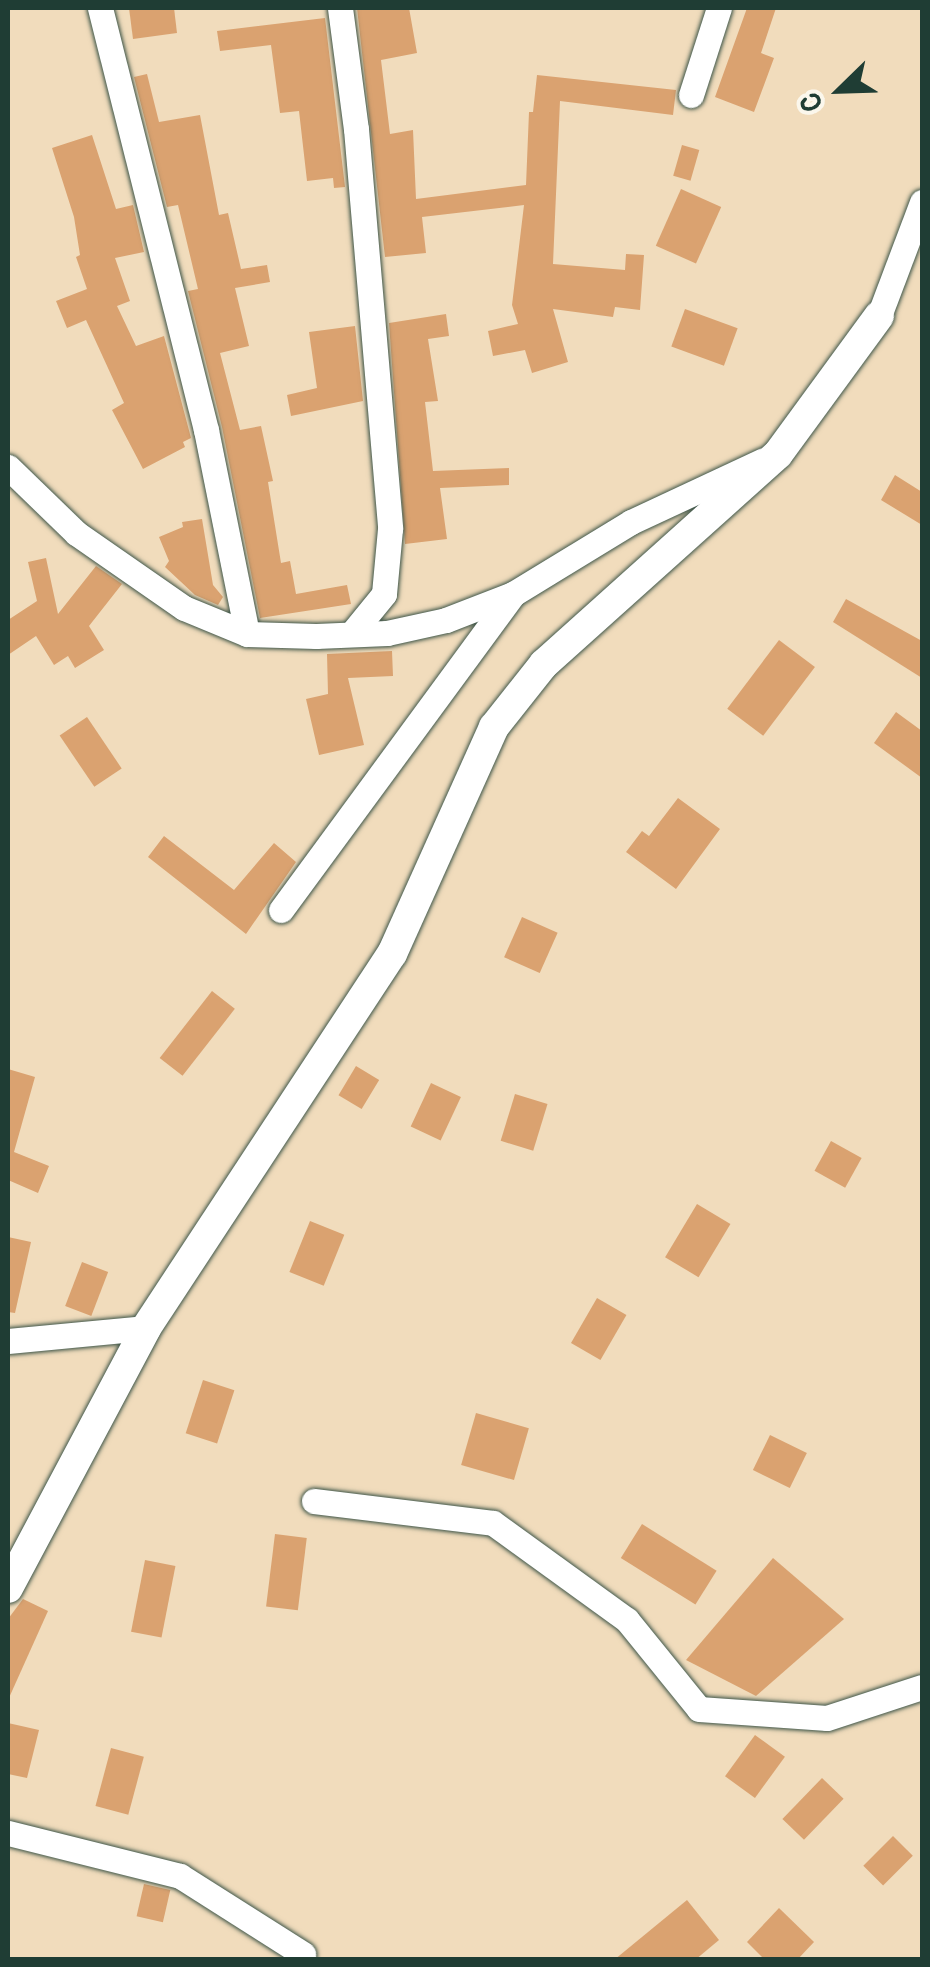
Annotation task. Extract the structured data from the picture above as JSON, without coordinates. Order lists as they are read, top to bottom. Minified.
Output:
{"north":"bottom left"}
